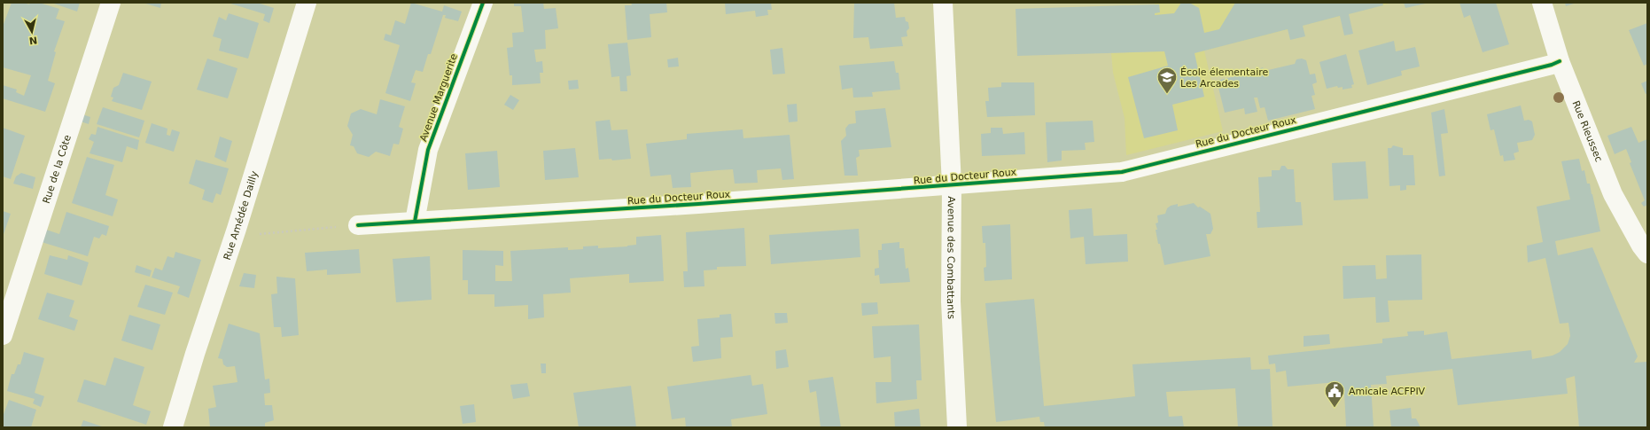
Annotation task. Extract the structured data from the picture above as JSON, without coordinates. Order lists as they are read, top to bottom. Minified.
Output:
{"streets":{"street":["Avenue Marguerite","Rue Rieussec","Rue du Docteur Roux","Rue de la Côte","Rue Amédée Dailly","Avenue des Combattants"]},"crossings":[["Avenue Marguerite","Rue du Docteur Roux"],["Rue Rieussec","Rue du Docteur Roux"],["Rue du Docteur Roux","Avenue des Combattants"]],"places":{"school or university":["École élementaire Les Arcades"],"public building":["Amicale ACFPIV"]},"north":"bottom"}
